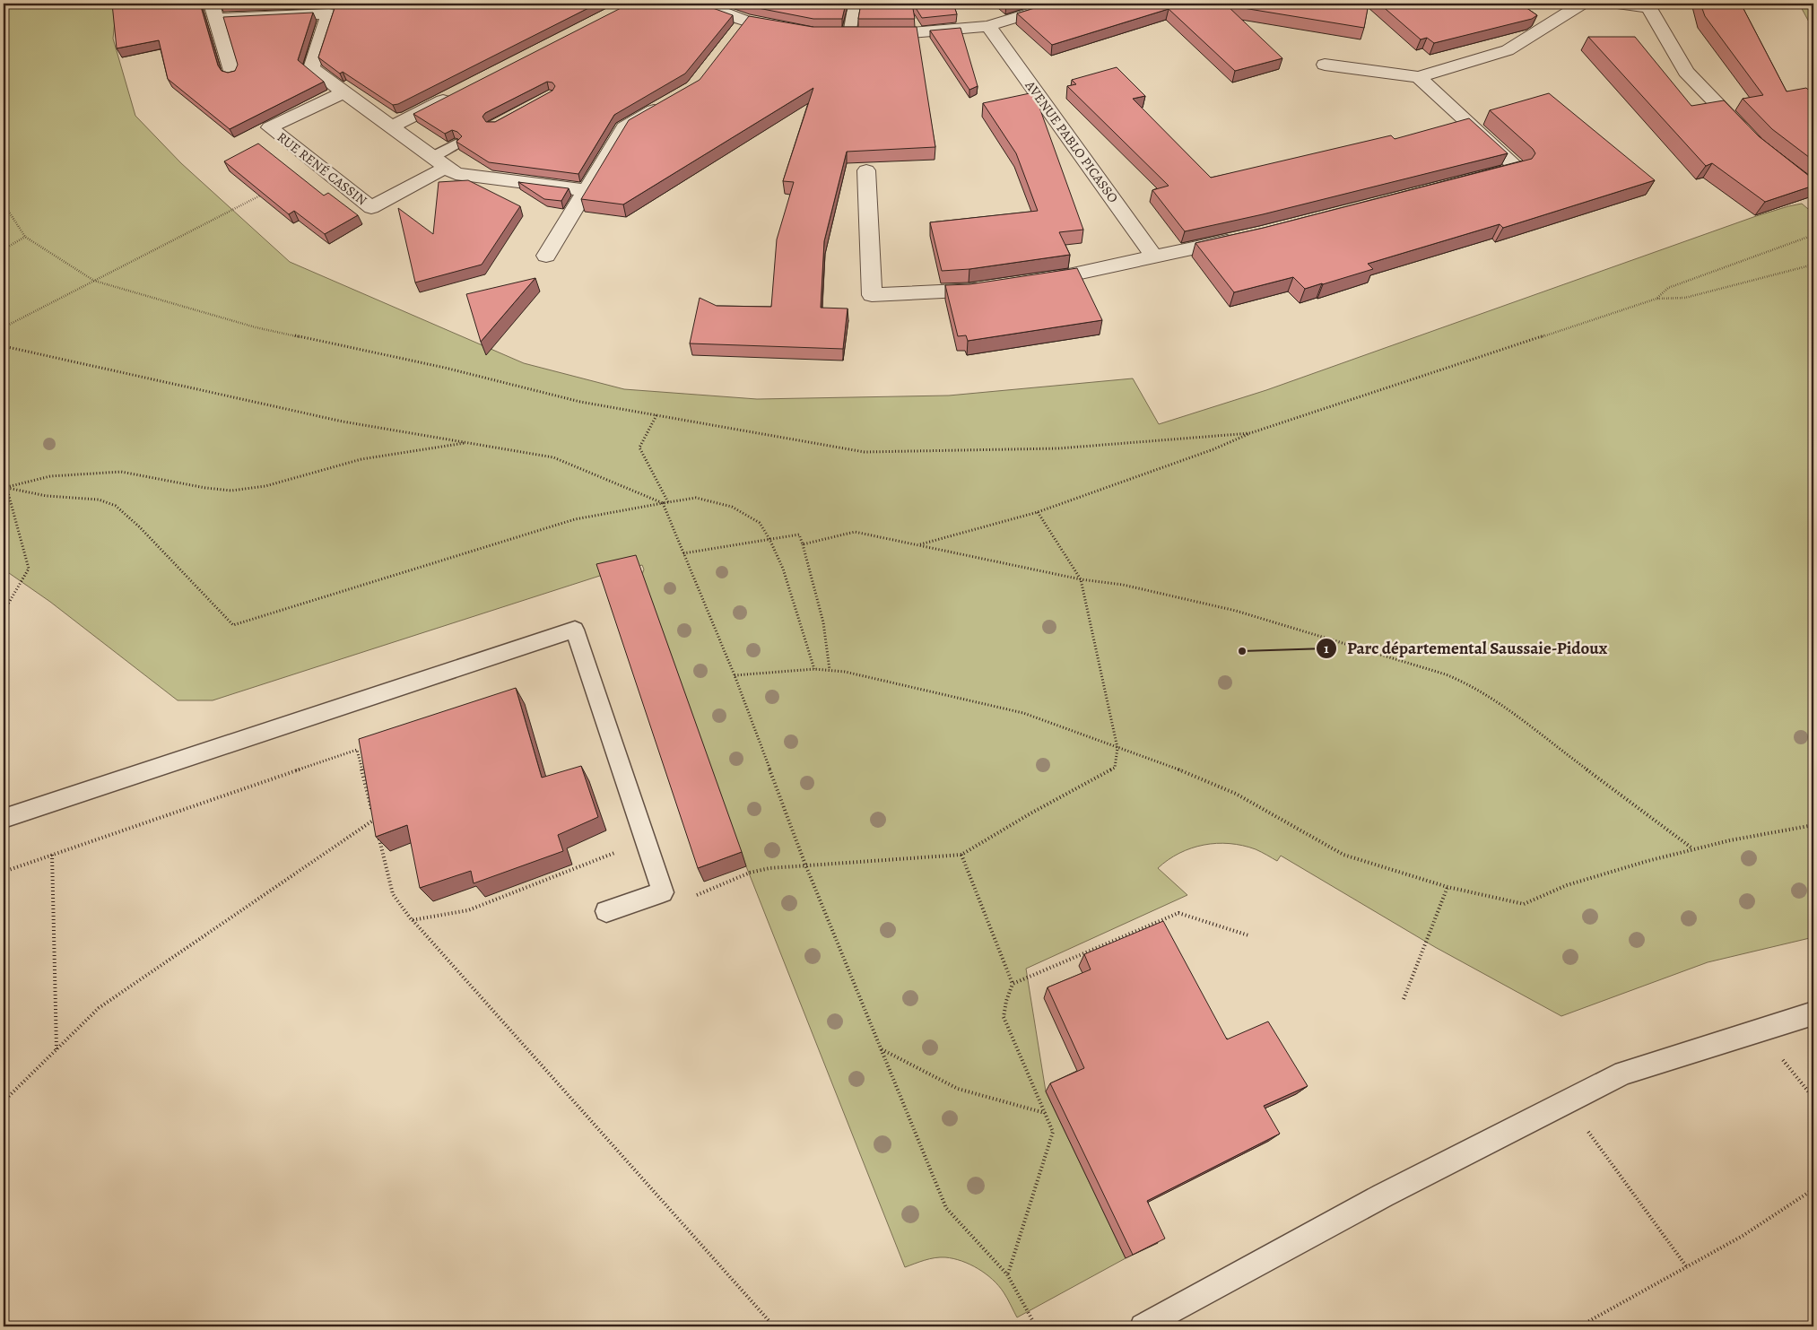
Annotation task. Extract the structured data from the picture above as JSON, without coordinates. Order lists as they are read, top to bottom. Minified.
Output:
{"streets":{"street":["AVENUE PABLO PICASSO","RUE RENÉ CASSIN"]},"places":["Parc départemental Saussaie-Pidoux"]}
